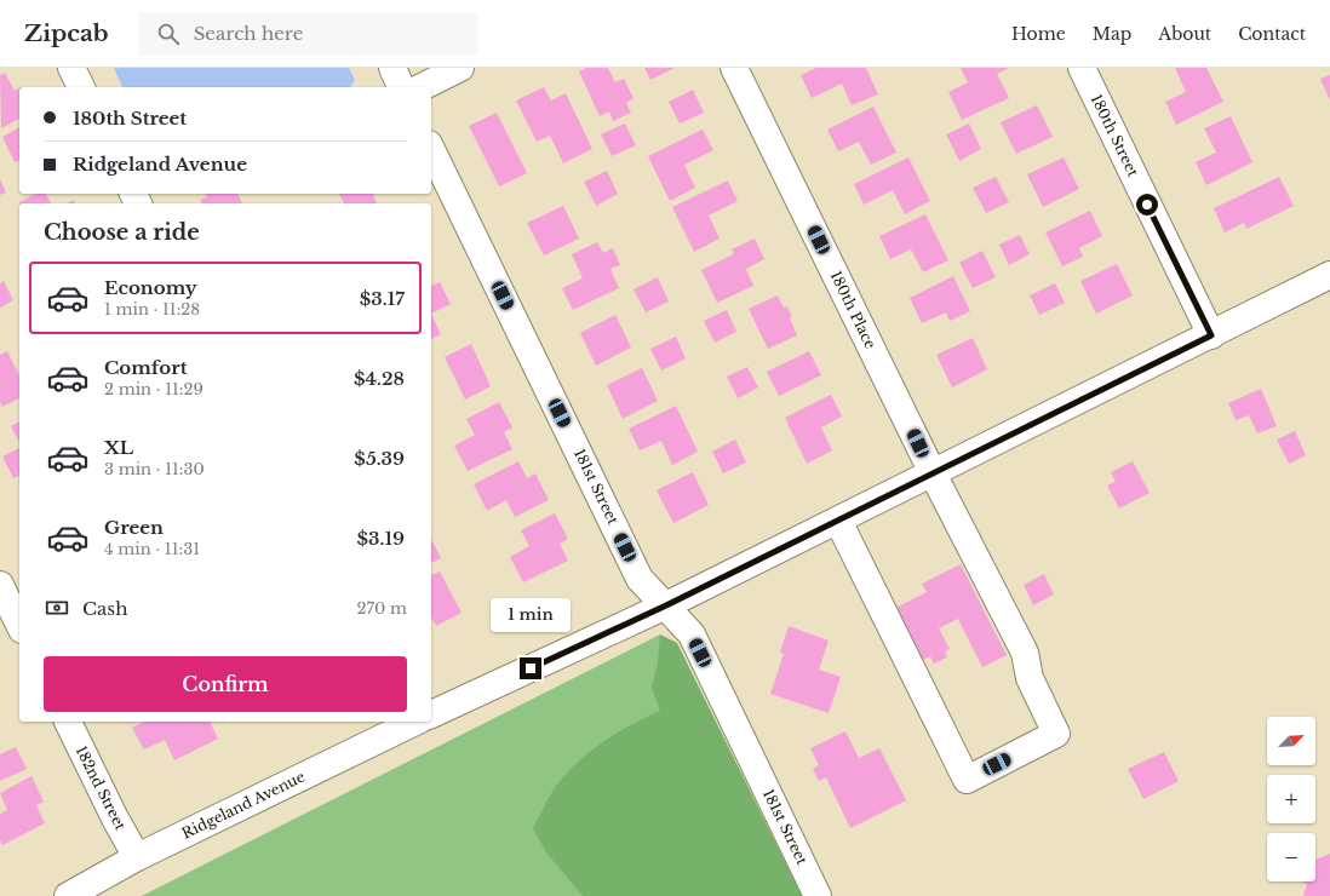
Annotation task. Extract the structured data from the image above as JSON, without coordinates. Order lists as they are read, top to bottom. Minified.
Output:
{"streets":{"street":["180th Street","180th Place","181st Street","182nd Street","Ridgeland Avenue"]},"crossings":[["182nd Street","Ridgeland Avenue"]],"north":"top right","page":{"header":"Zipcab","search":"Search here","nav":["Home","Map","About","Contact"],"banner":["180th Street","Ridgeland Avenue"],"heading":"Choose a ride","list":[{"name":"Economy","note":"1 min · 11:28","value":"$3.17"},{"name":"Comfort","note":"2 min · 11:29","value":"$4.28"},{"name":"XL","note":"3 min · 11:30","value":"$5.39"},{"name":"Green","note":"4 min · 11:31","value":"$3.19"}],"pay":["Cash","270 m"],"bubble":"1 min","buttons":"Confirm","map_buttons":["+","−"]}}
